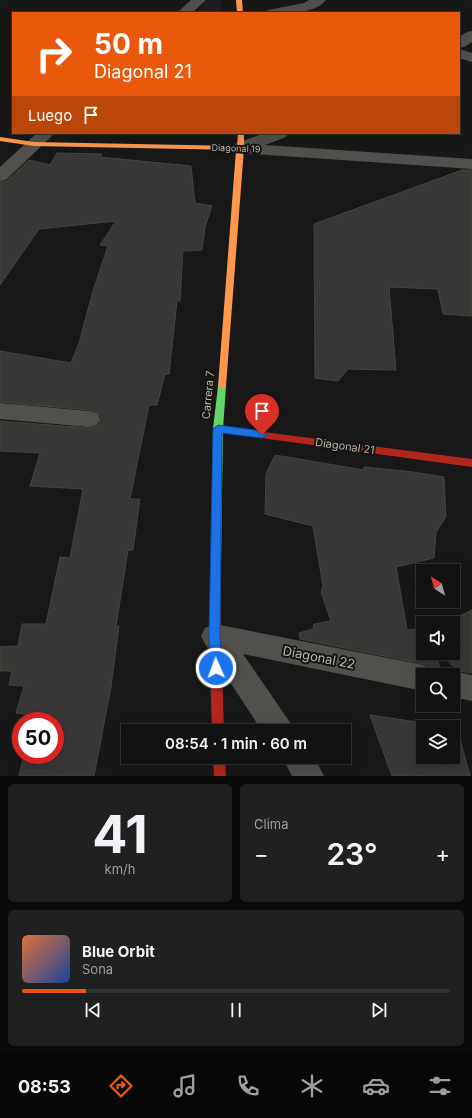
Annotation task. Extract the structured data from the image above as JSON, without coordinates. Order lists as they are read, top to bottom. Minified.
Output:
{"streets":{"main road":["Diagonal 19","Carrera 7","Diagonal 21"],"street":["Diagonal 22"]},"crossings":[["Diagonal 19","Carrera 7"],["Carrera 7","Diagonal 21"],["Carrera 7","Diagonal 22"]],"north":"top left","page":{"turn":["50 m","Diagonal 21"],"then":"Luego","limit":"50","trip":"08:54 · 1 min · 60 m","tile":[["41","km/h"],"Clima"],"heat":["−","23°","+"],"song":["Blue Orbit","Sona"],"tabs":"08:53"}}
